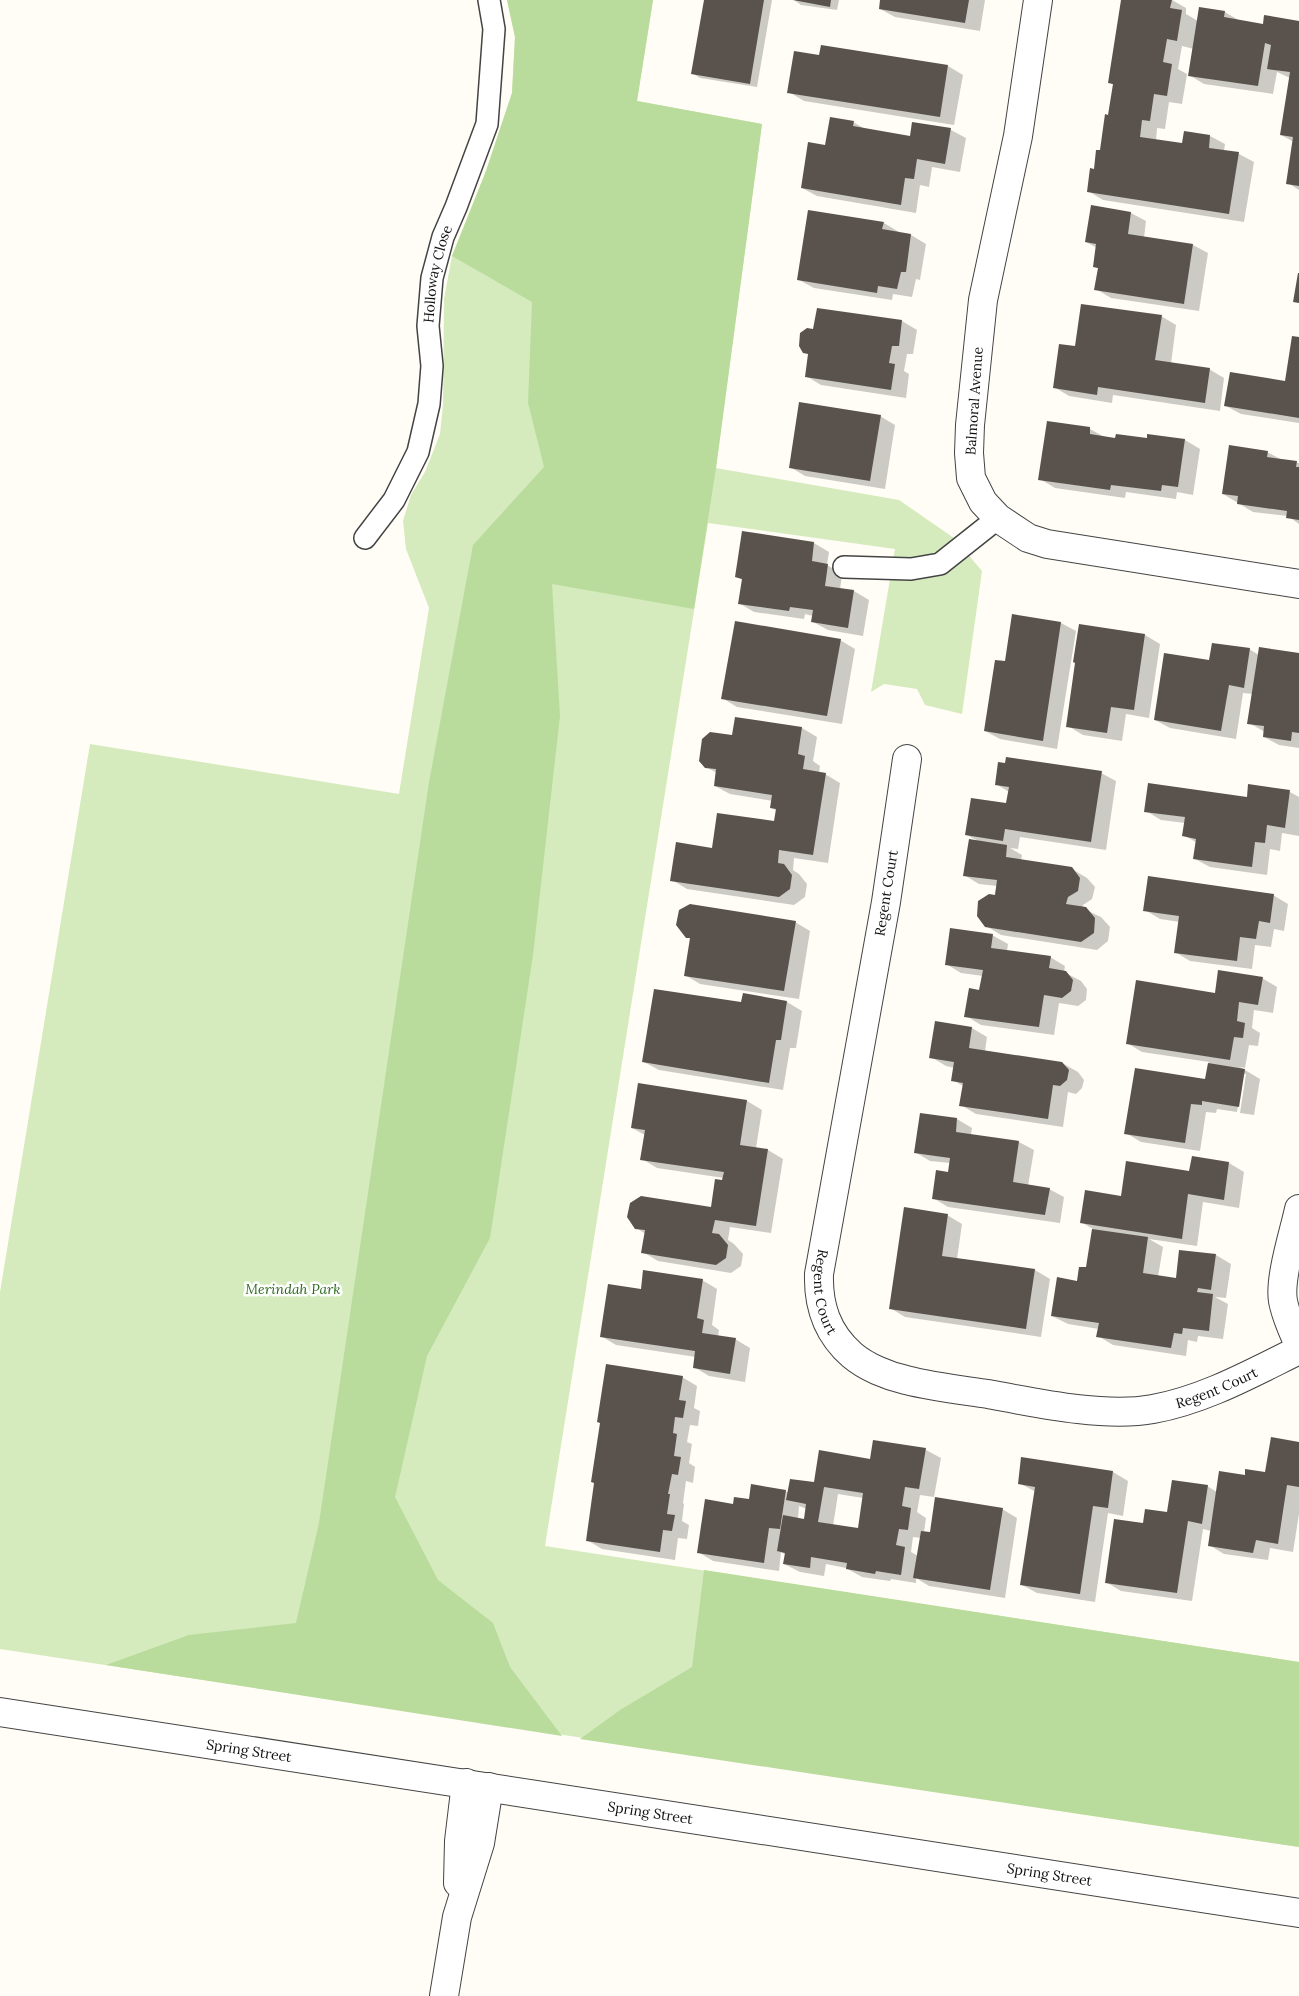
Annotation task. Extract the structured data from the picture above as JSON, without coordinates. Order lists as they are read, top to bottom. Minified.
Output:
{"streets":{"street":["Balmoral Avenue","Regent Court","Spring Street"],"lane":["Holloway Close"]},"parks":["Merindah Park"]}
